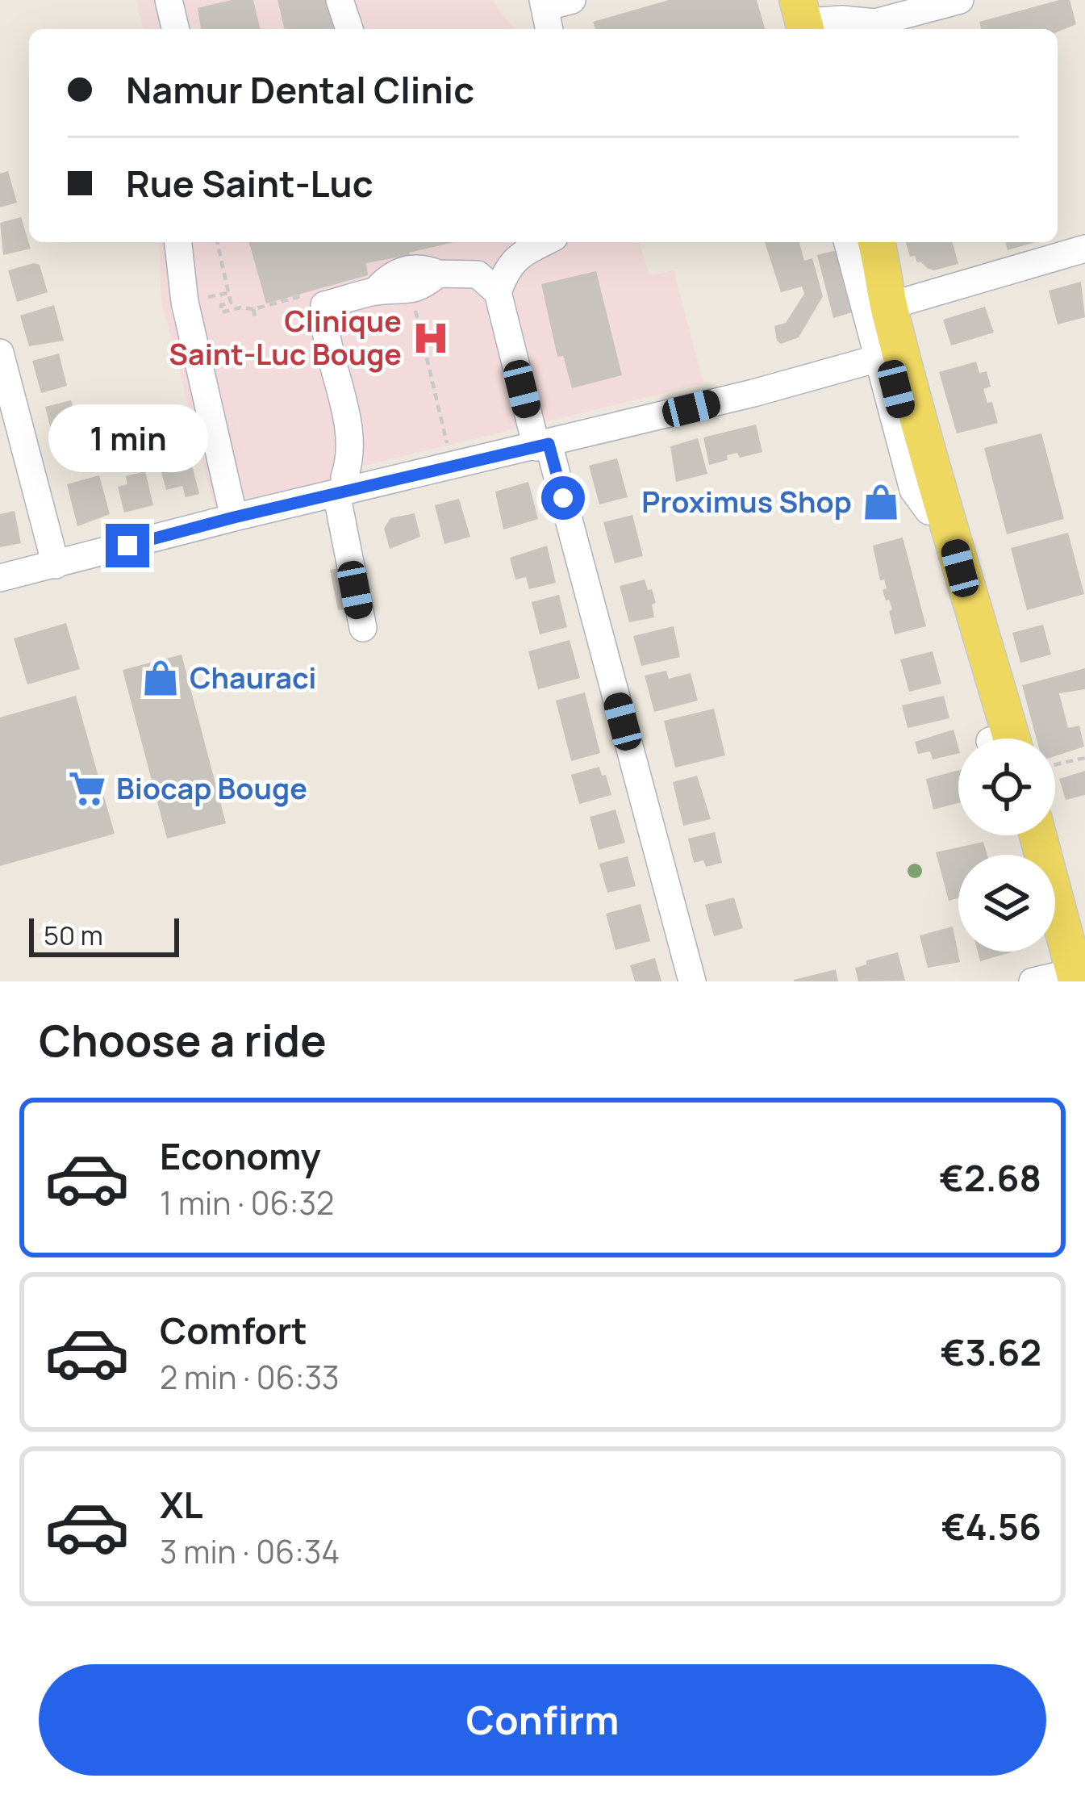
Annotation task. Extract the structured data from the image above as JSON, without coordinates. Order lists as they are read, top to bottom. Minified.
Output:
{"places":{"hospital":["Clinique Saint-Luc Bouge"],"shop":["Proximus Shop","Chauraci"],"supermarket":["Biocap Bouge"]},"scale_bar":"50 m","page":{"banner":["Namur Dental Clinic","Rue Saint-Luc"],"bubble":"1 min","scale":"50 m","heading":"Choose a ride","list":[{"name":"Economy","note":"1 min · 06:32","value":"€2.68"},{"name":"Comfort","note":"2 min · 06:33","value":"€3.62"},{"name":"XL","note":"3 min · 06:34","value":"€4.56"}],"buttons":"Confirm"}}
